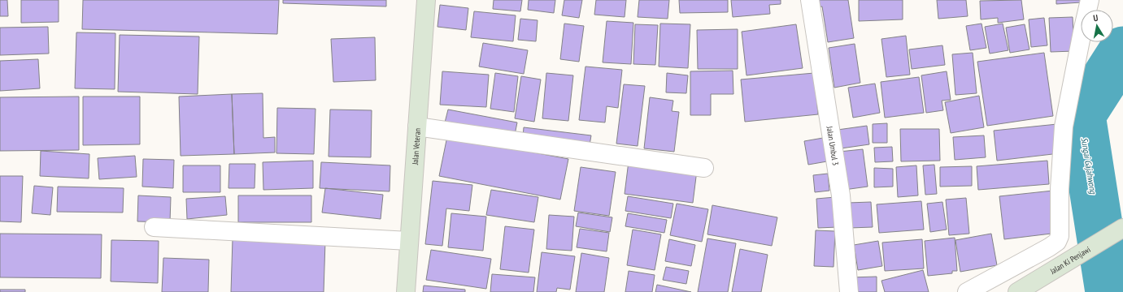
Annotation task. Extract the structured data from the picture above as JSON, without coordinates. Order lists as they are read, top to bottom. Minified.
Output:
{"streets":{"main road":["Jalan Veteran","Jalan Ki Penjawi"],"street":["Jalan Umbul 3"]},"water":["Sungai Gajahwong"],"north":"top"}
